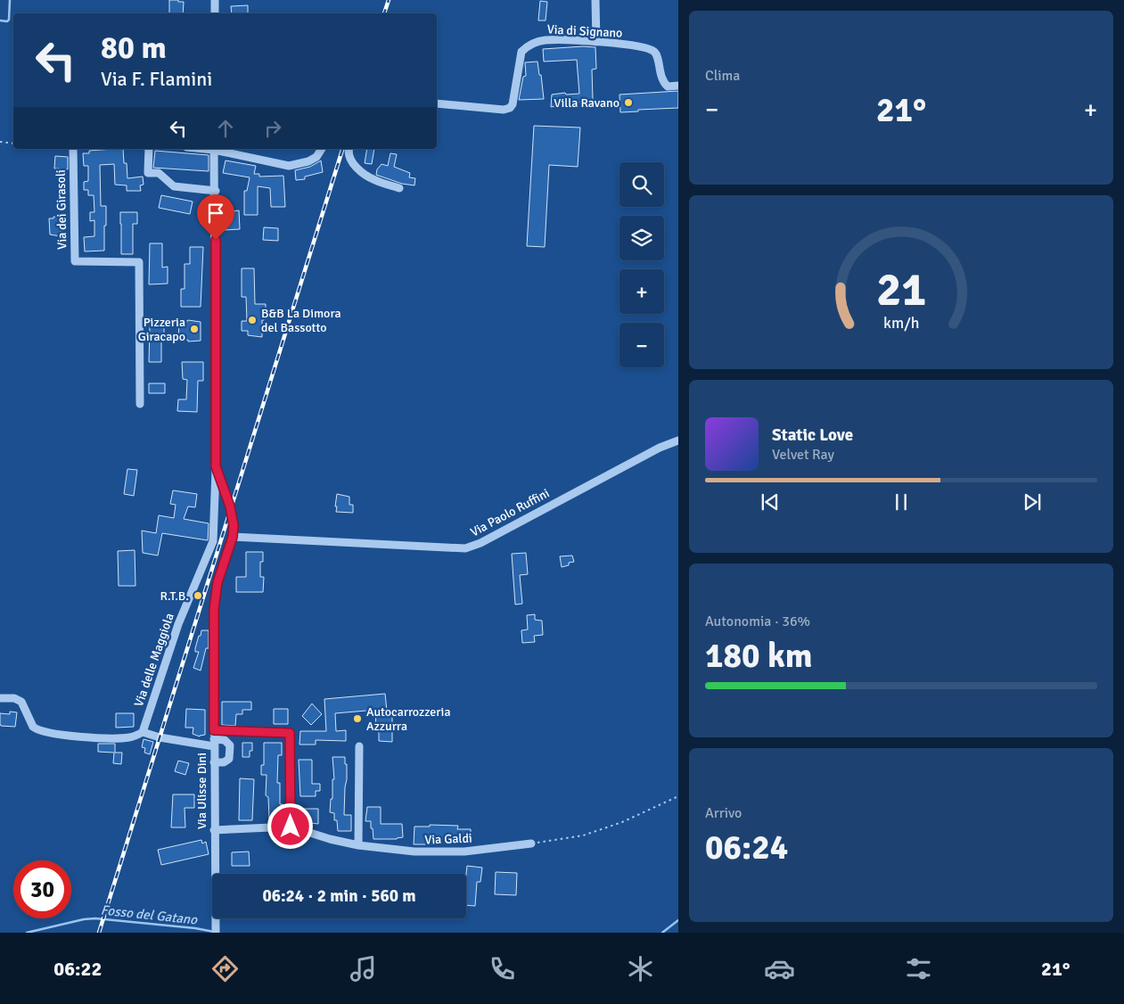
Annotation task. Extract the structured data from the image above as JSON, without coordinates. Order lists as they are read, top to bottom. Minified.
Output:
{"streets":{"street":["Via di Signano","Via dei Girasoli","Via Paolo Ruffini","Via delle Maggiola","Via Ulisse Dini","Via Galdi"]},"crossings":[["Via Paolo Ruffini","Via Ulisse Dini"],["Via delle Maggiola","Via Ulisse Dini"],["Via Ulisse Dini","Via Galdi"]],"water":["Fosso del Gatano"],"places":["Villa Ravano","B&B La Dimora del Bassotto","Pizzeria Giracapo","R.T.B.","Autocarrozzeria Azzurra"],"page":{"tile":["Clima",["Autonomia · 36%","180 km"],["Arrivo","06:24"]],"turn":["80 m","Via F. Flamini"],"heat":["−","21°","+"],"map_buttons":["+","−"],"song":["Static Love","Velvet Ray"],"limit":"30","trip":"06:24 · 2 min · 560 m","tabs":["06:22","21°"],"gauge":["21","km/h"]}}
